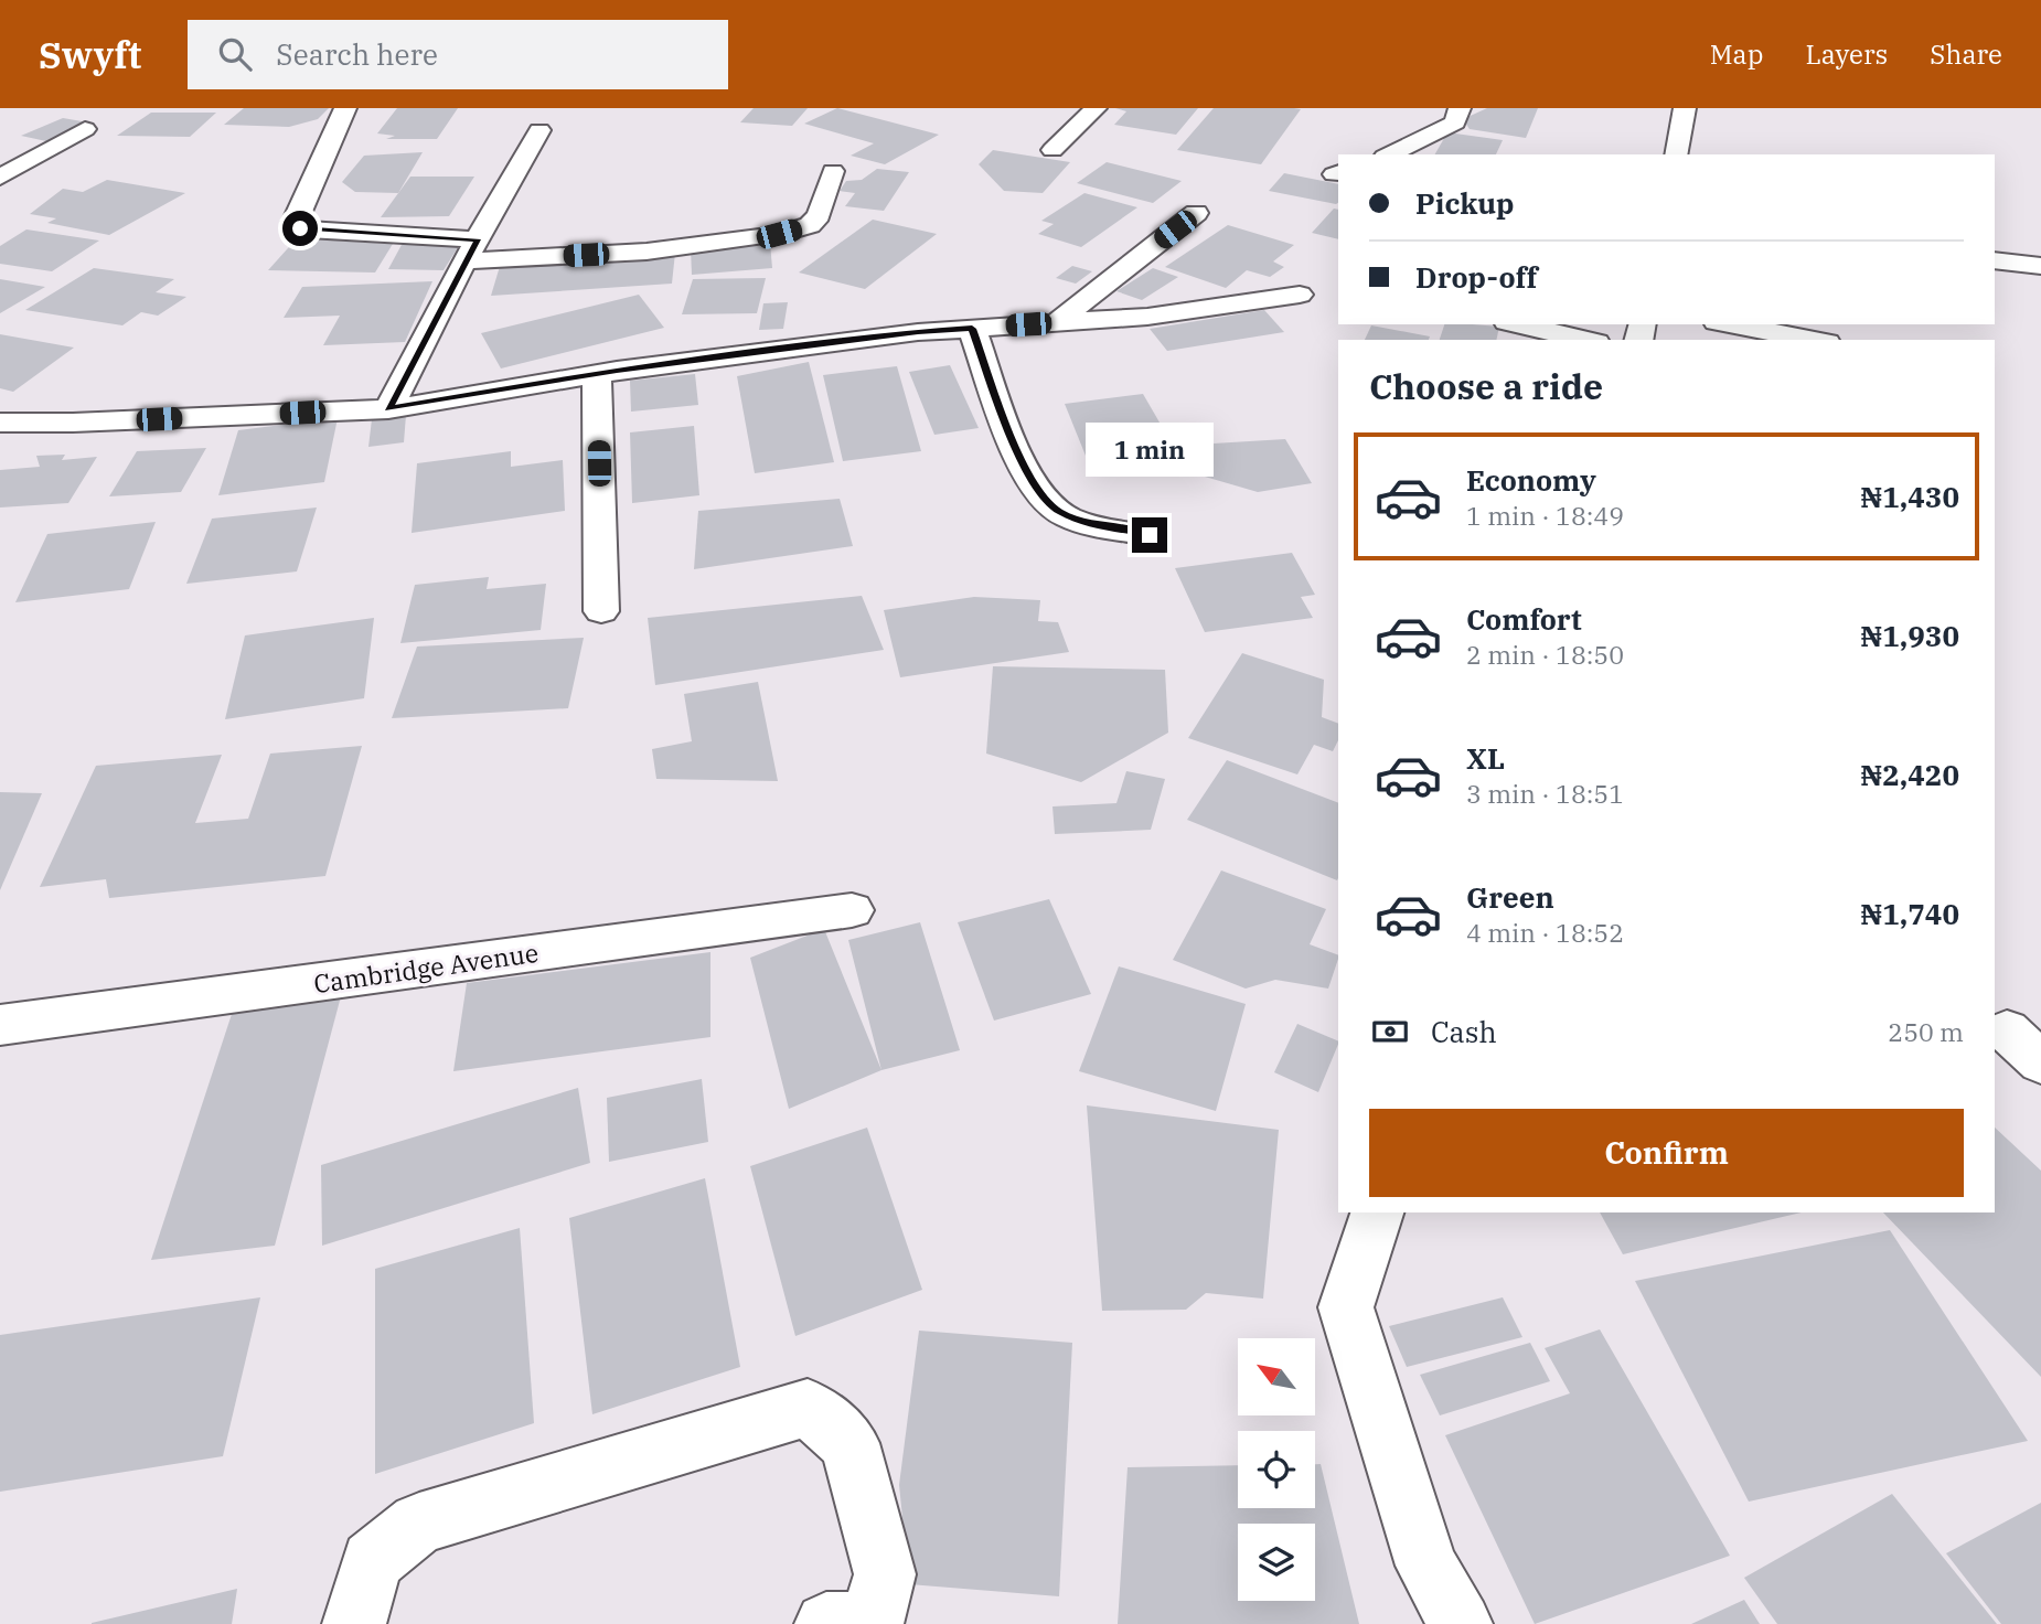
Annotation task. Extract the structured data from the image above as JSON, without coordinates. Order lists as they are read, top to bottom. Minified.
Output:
{"streets":{"street":["Cambridge Avenue"]},"north":"top left","page":{"header":"Swyft","search":"Search here","nav":["Map","Layers","Share"],"banner":["Pickup","Drop-off"],"heading":"Choose a ride","bubble":"1 min","list":[{"name":"Economy","note":"1 min · 18:49","value":"₦1,430"},{"name":"Comfort","note":"2 min · 18:50","value":"₦1,930"},{"name":"XL","note":"3 min · 18:51","value":"₦2,420"},{"name":"Green","note":"4 min · 18:52","value":"₦1,740"}],"pay":["Cash","250 m"],"buttons":"Confirm"}}
